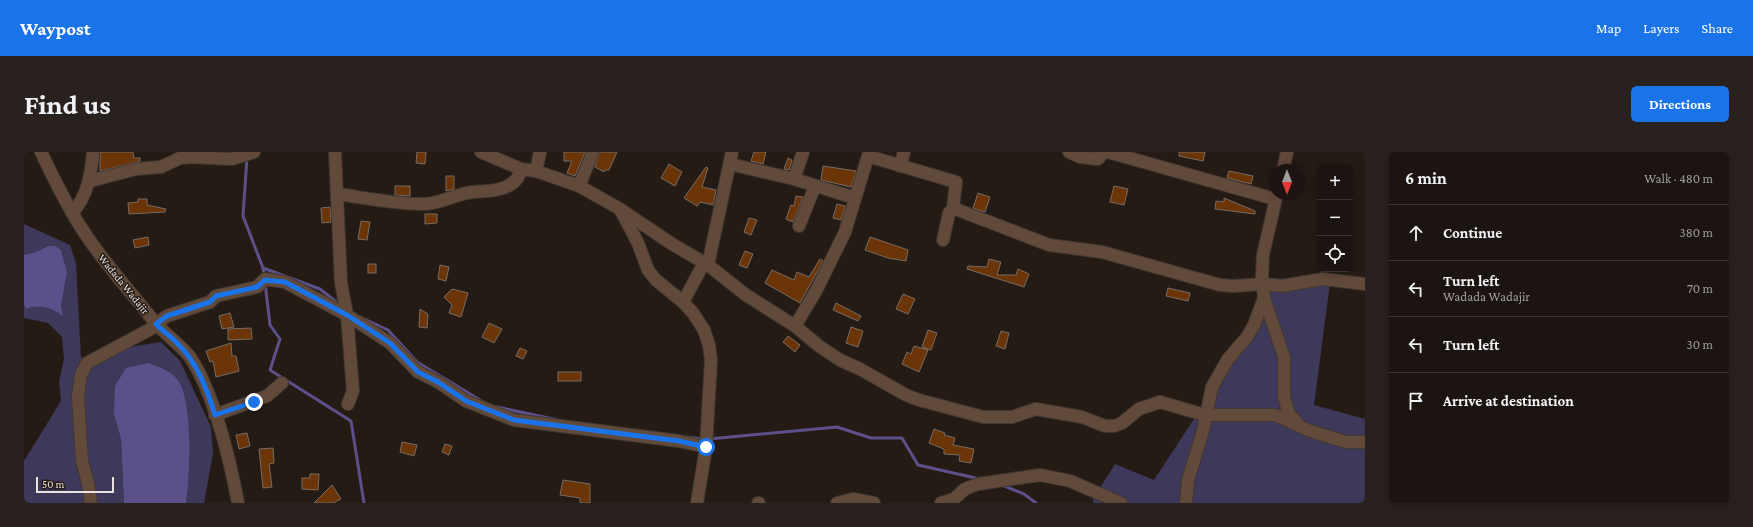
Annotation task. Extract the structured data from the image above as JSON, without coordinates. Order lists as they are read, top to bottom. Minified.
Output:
{"streets":{"street":["Wadada Wadajir"]},"scale_bar":"50 m","north":"bottom","page":{"header":"Waypost","nav":["Map","Layers","Share"],"buttons":"Directions","title":"Find us","heading":["6 min","Walk · 480 m"],"map_buttons":["+","−"],"list":[["Continue","380 m"],["Turn left","Wadada Wadajir","70 m"],["Turn left","30 m"],"Arrive at destination"],"scale":"50 m"}}
